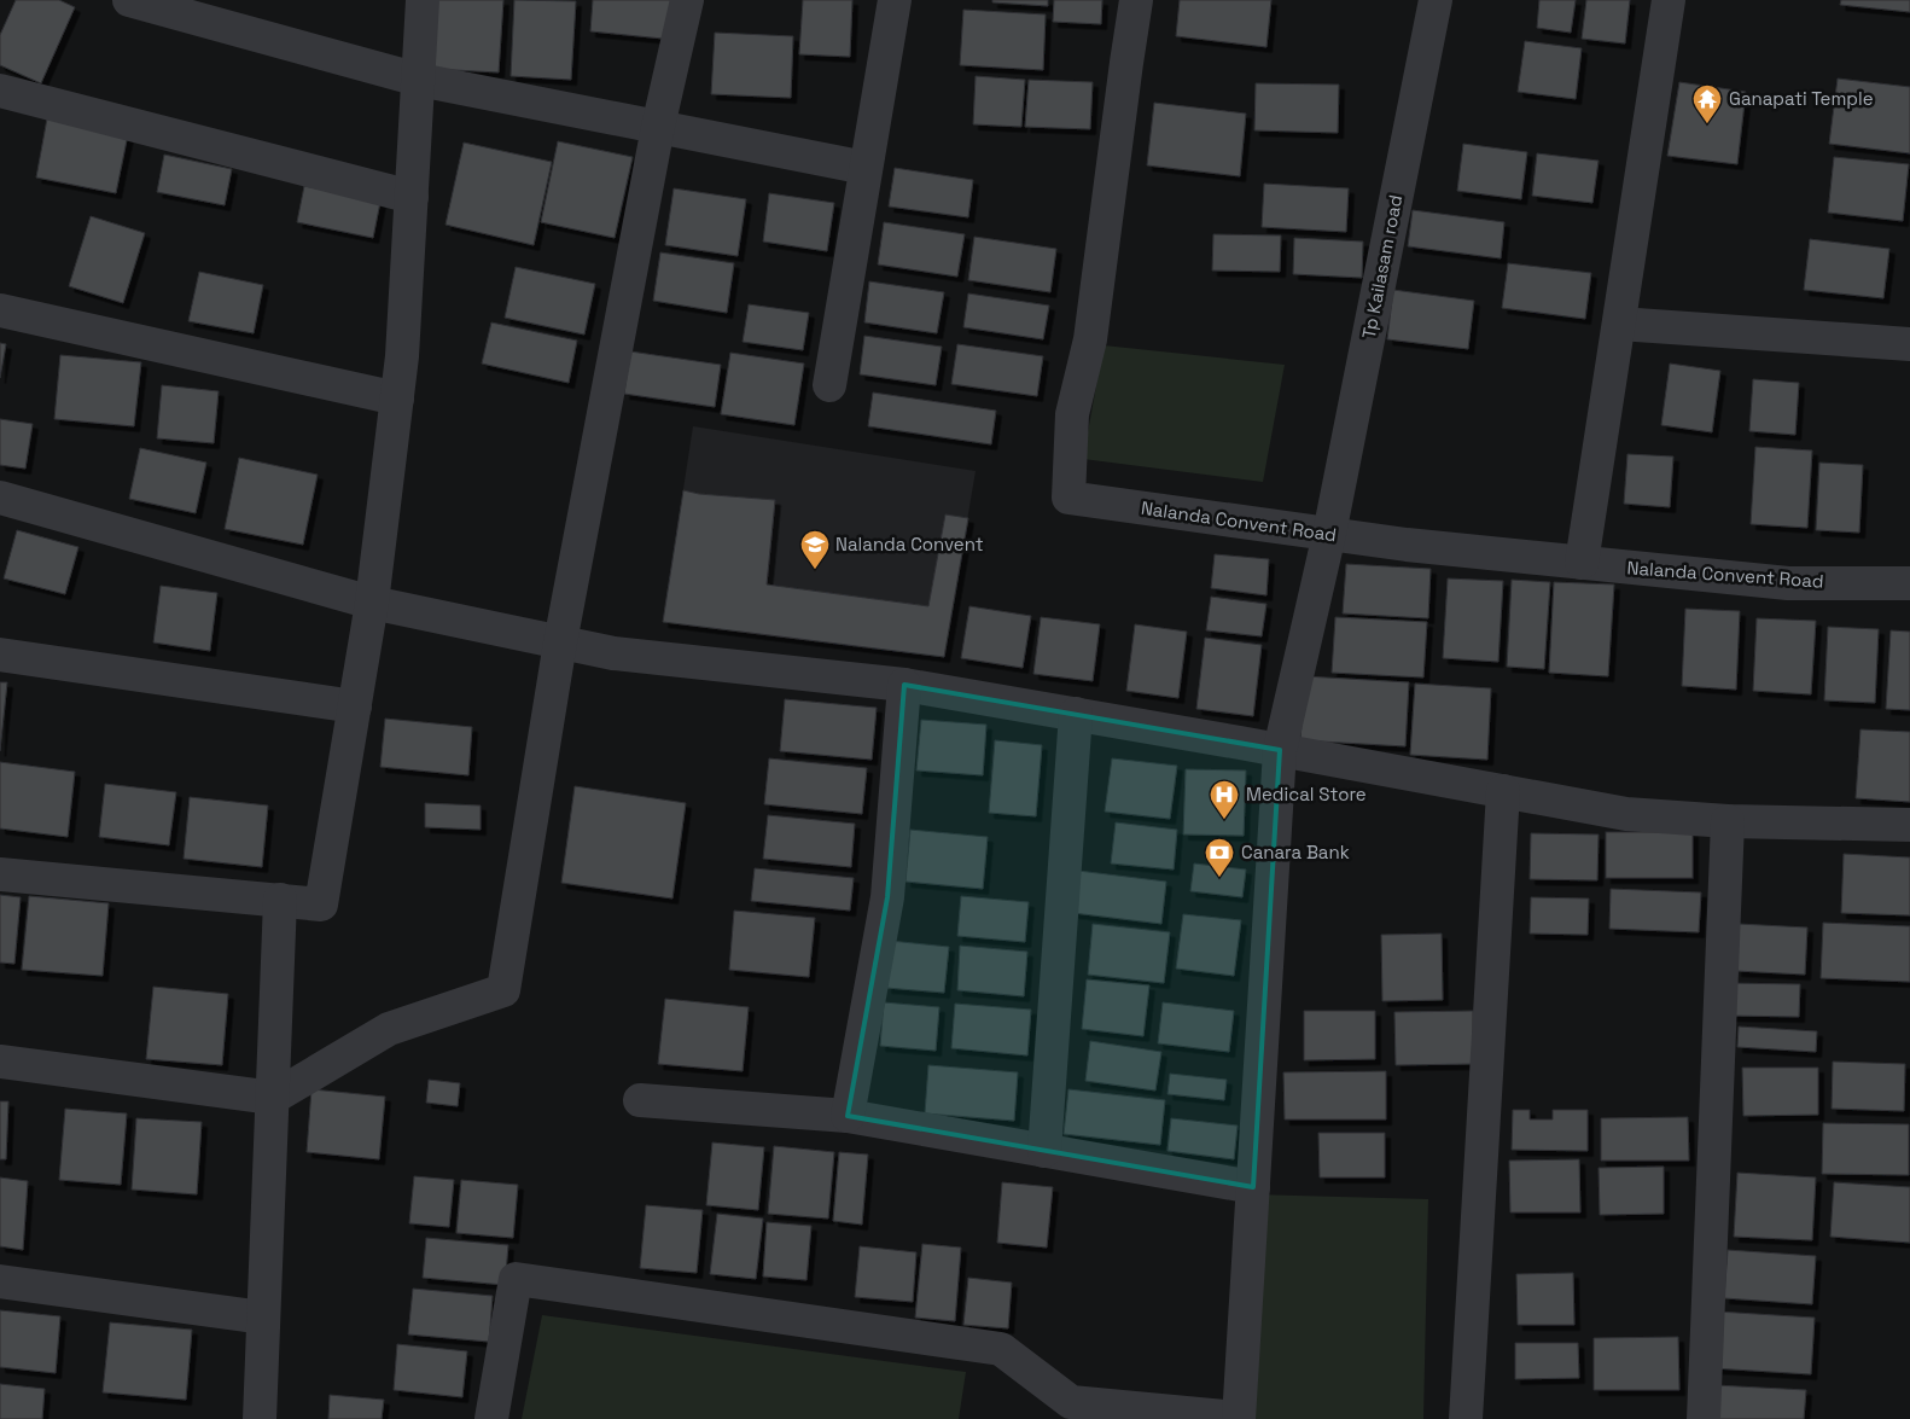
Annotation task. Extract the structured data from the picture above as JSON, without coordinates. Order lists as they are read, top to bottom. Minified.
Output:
{"streets":{"street":["Tp Kailasam road","Nalanda Convent Road"]},"crossings":[["Tp Kailasam road","Nalanda Convent Road"]],"places":{"temple":["Ganapati Temple"],"school or university":["Nalanda Convent"],"hospital":["Medical Store"],"bank":["Canara Bank"]}}
